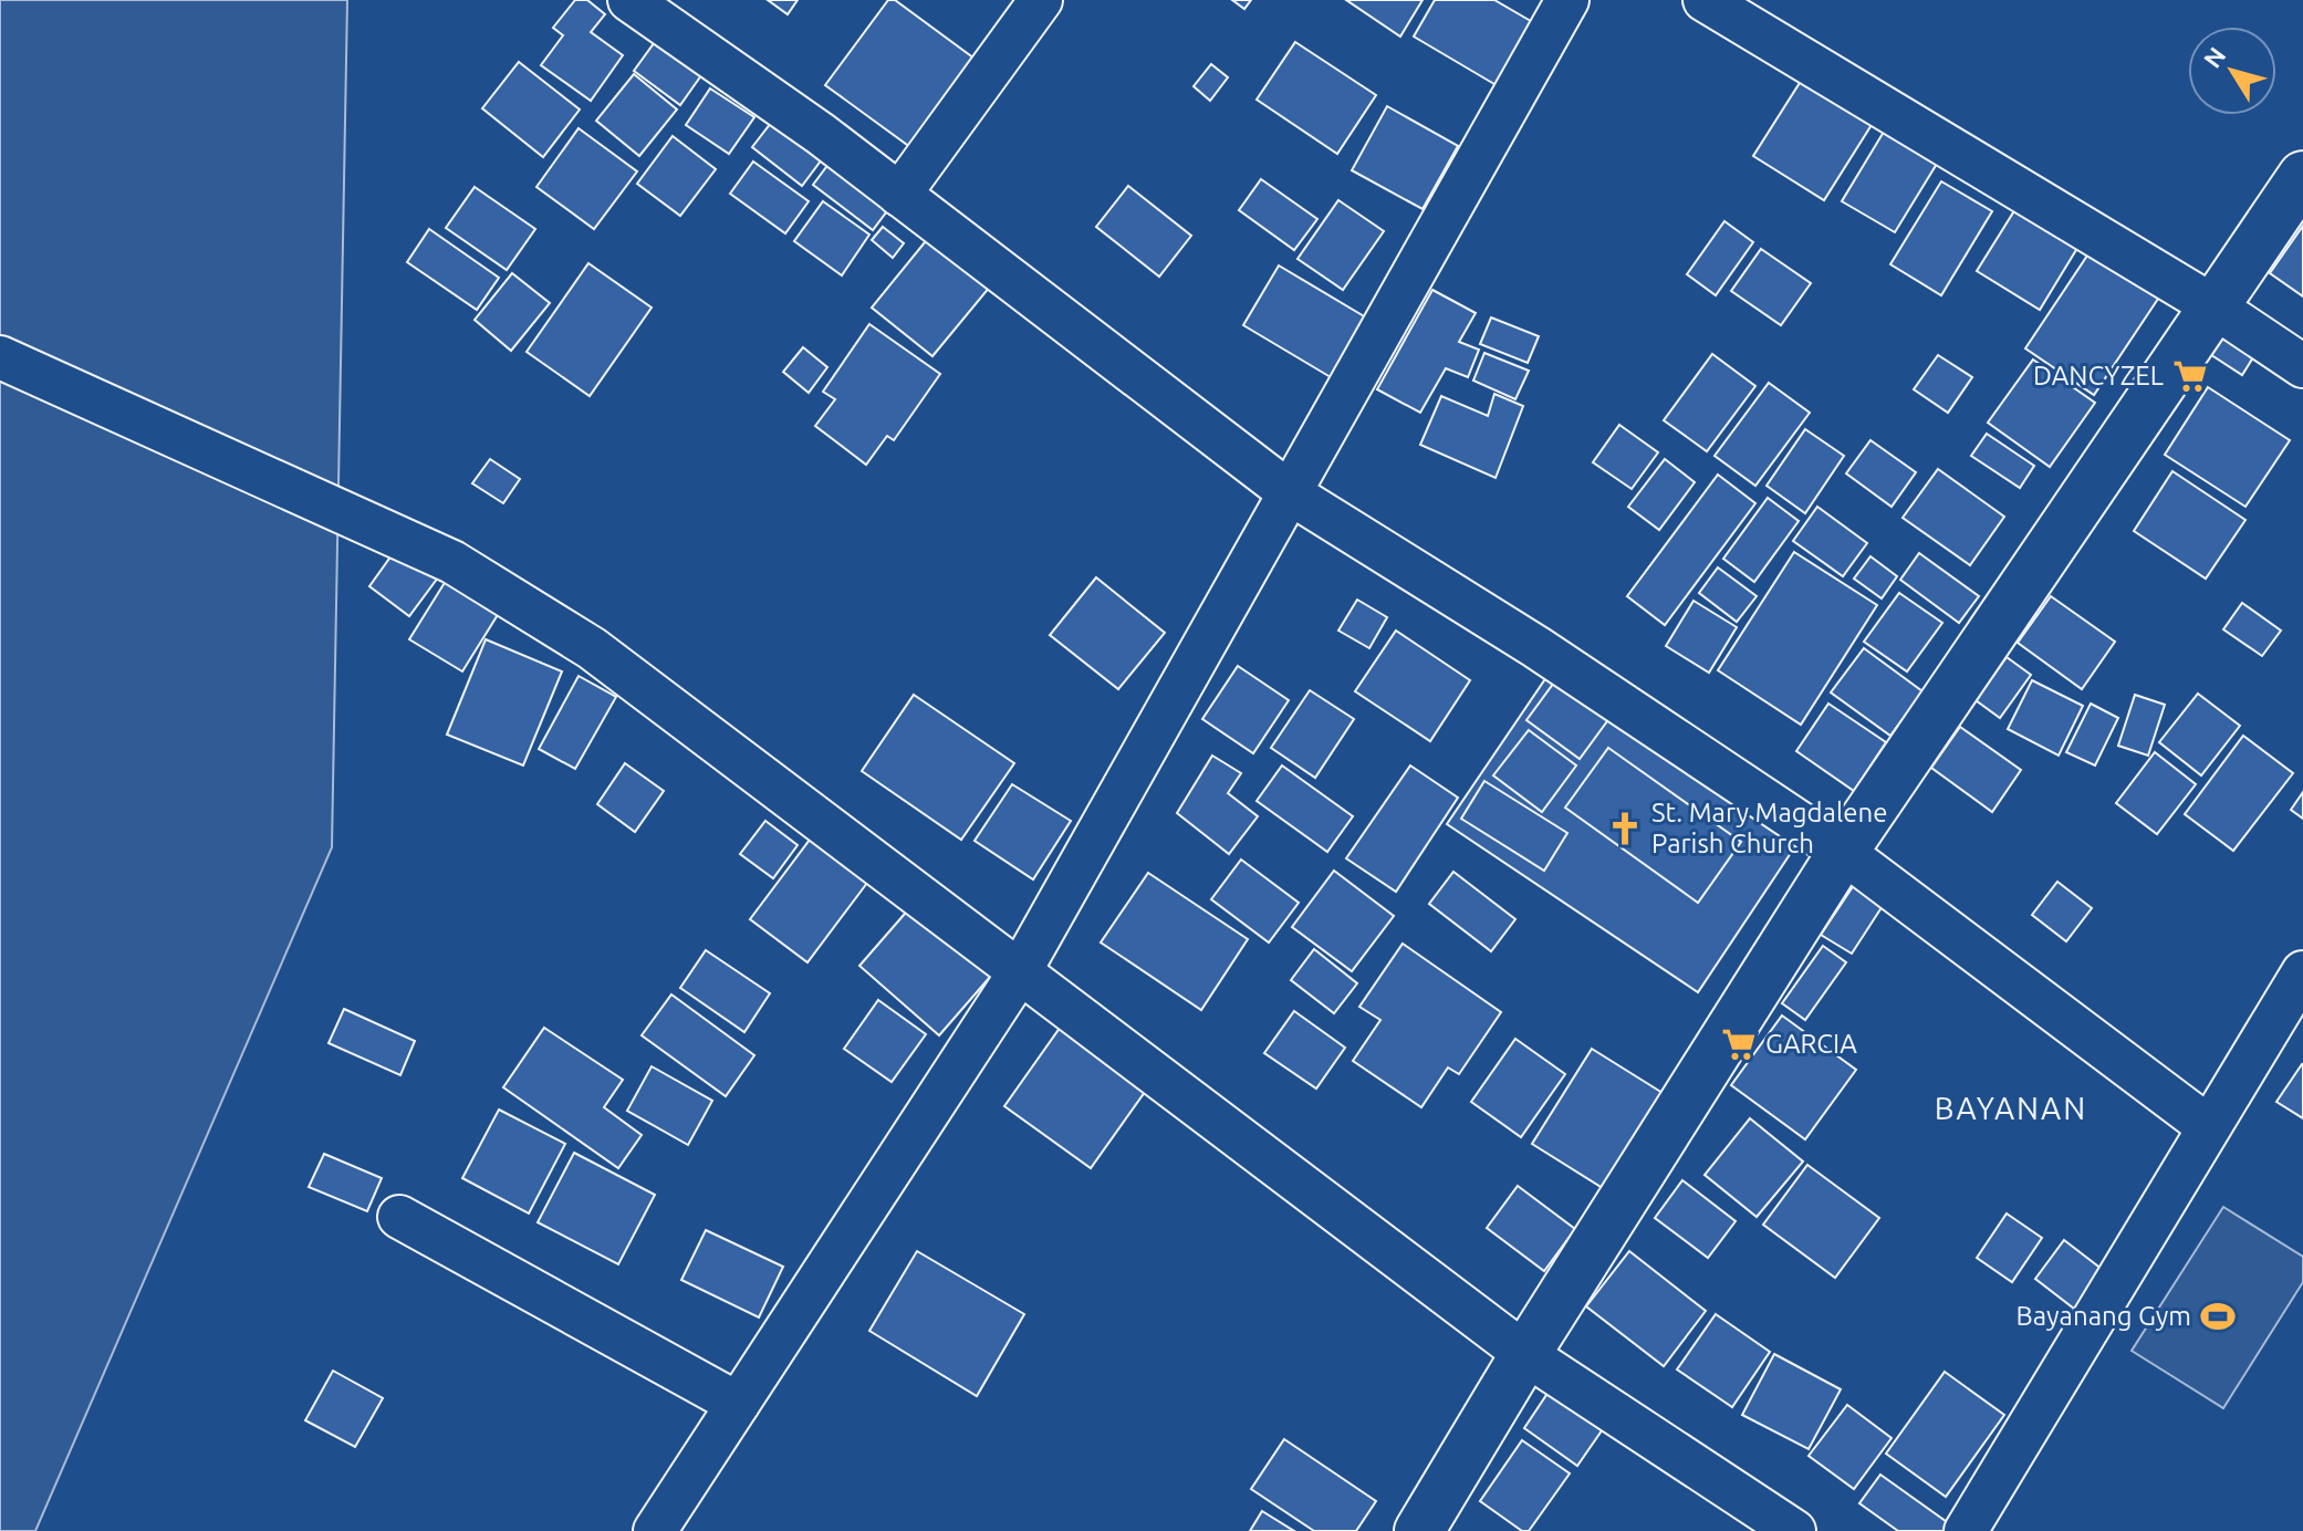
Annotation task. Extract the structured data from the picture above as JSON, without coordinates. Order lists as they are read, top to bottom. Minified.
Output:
{"districts":["BAYANAN"],"places":{"supermarket":["DANCYZEL","GARCIA"],"church":["St. Mary Magdalene Parish Church"],"sports":["Bayanang Gym"]},"north":"top left"}
